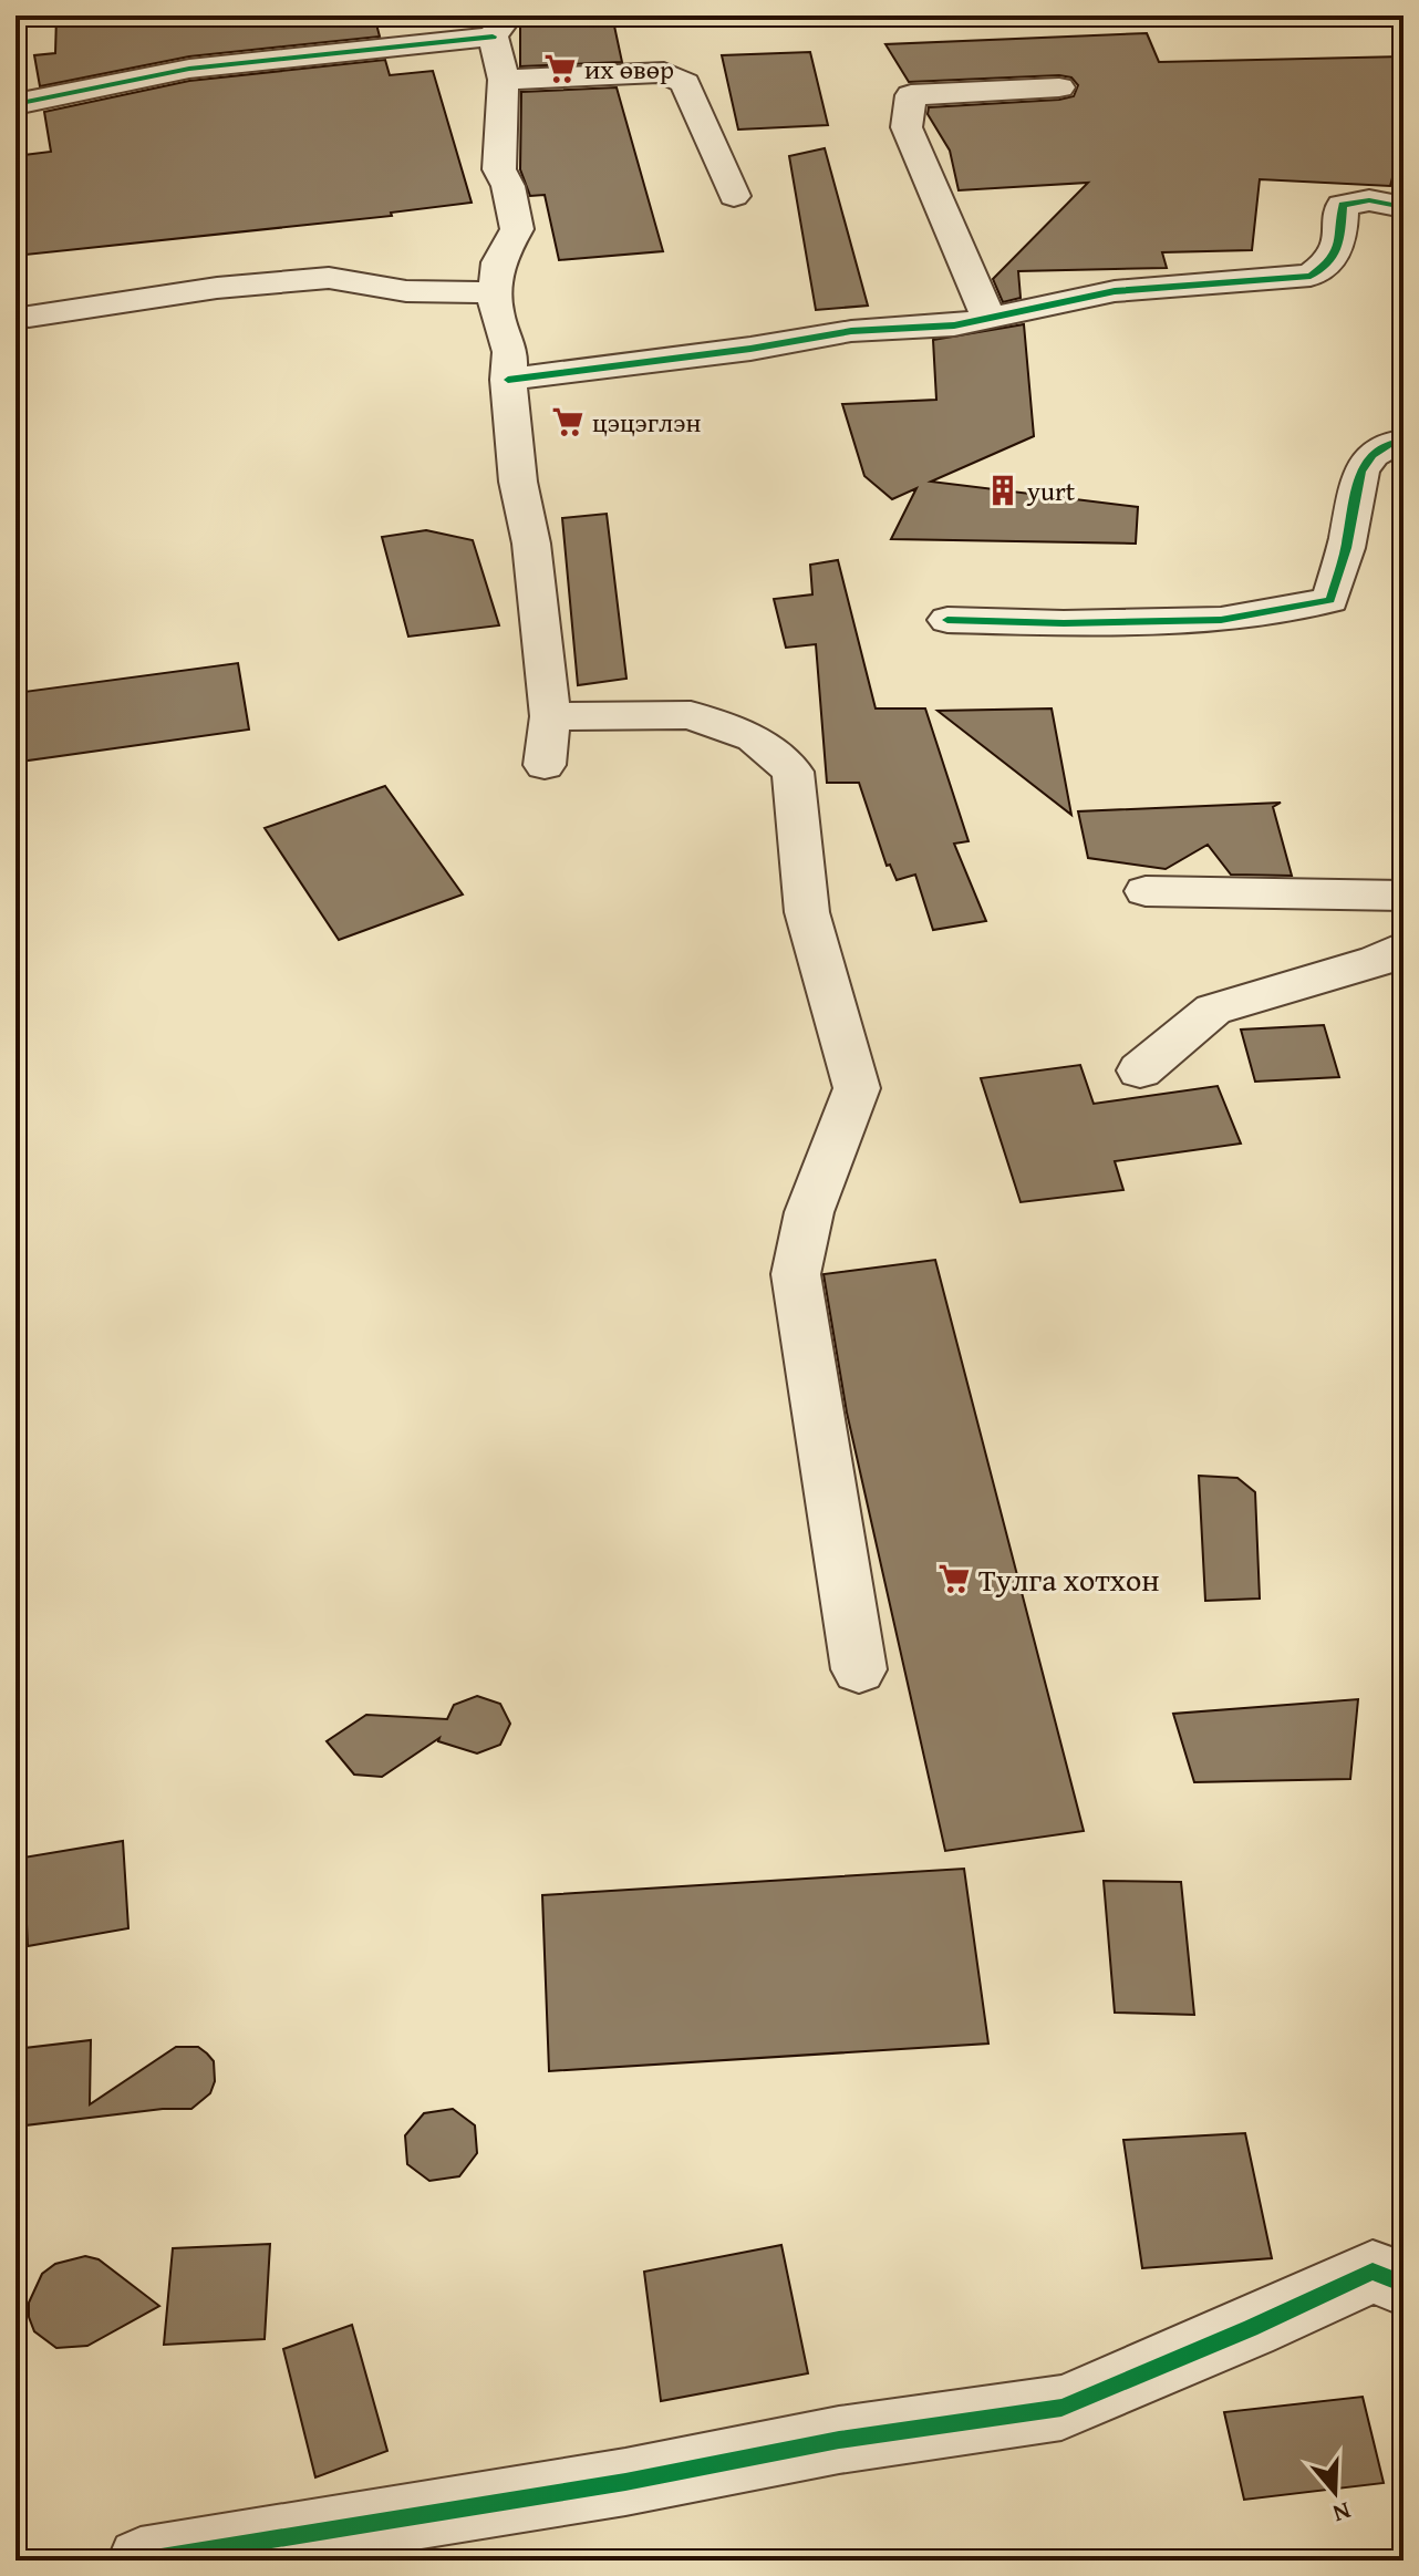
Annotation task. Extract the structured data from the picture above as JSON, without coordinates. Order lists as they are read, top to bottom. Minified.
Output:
{"places":{"supermarket":["их өвөр","цэцэглэн","Тулга хотхон"],"building":["yurt"]},"north":"bottom"}
